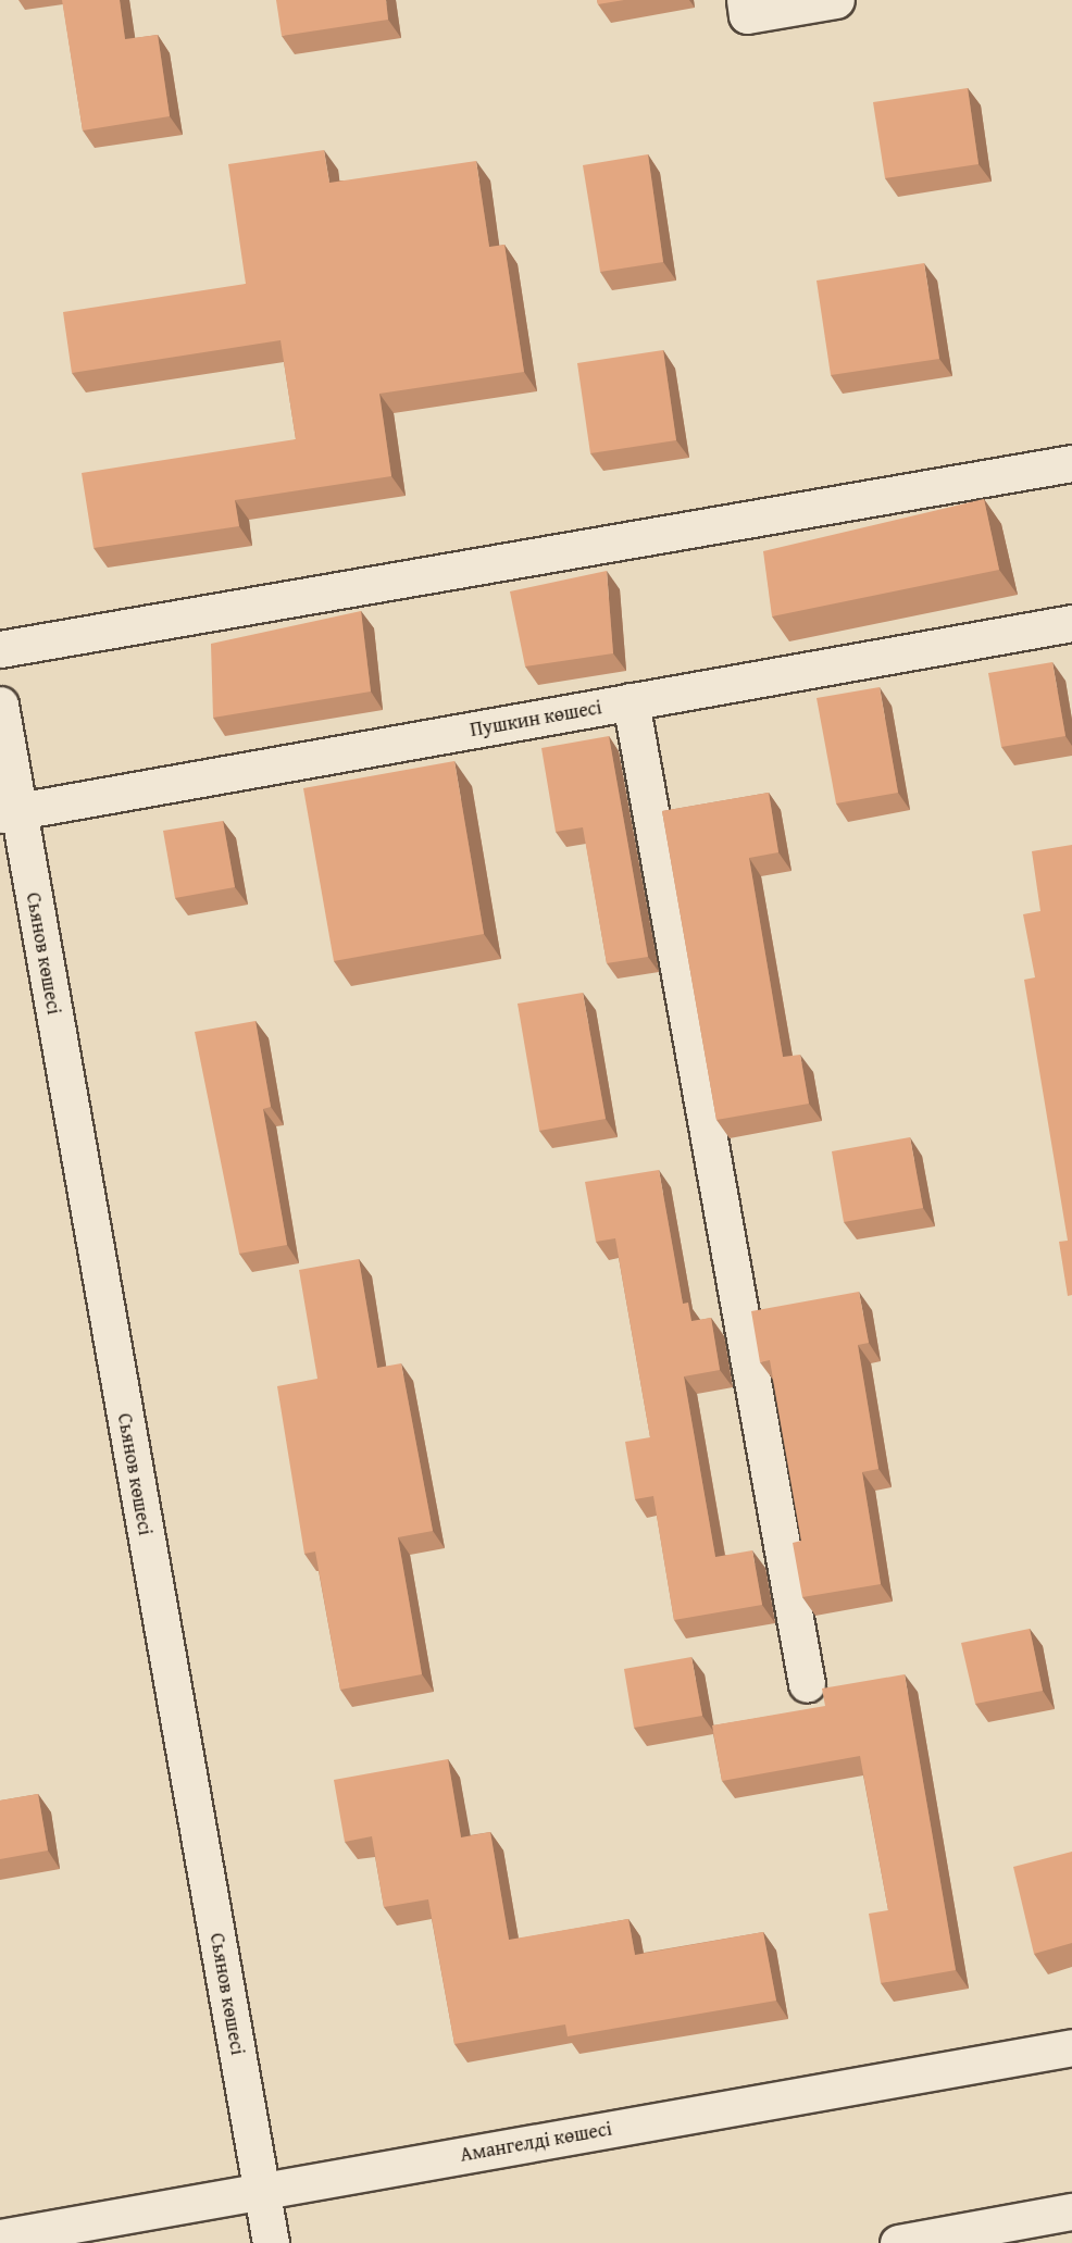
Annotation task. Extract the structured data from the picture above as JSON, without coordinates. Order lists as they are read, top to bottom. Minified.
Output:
{"streets":{"street":["Пушкин көшесі","Сьянов көшесі","Амангелді көшесі"]},"crossings":[["Пушкин көшесі","Сьянов көшесі"],["Сьянов көшесі","Амангелді көшесі"]]}
